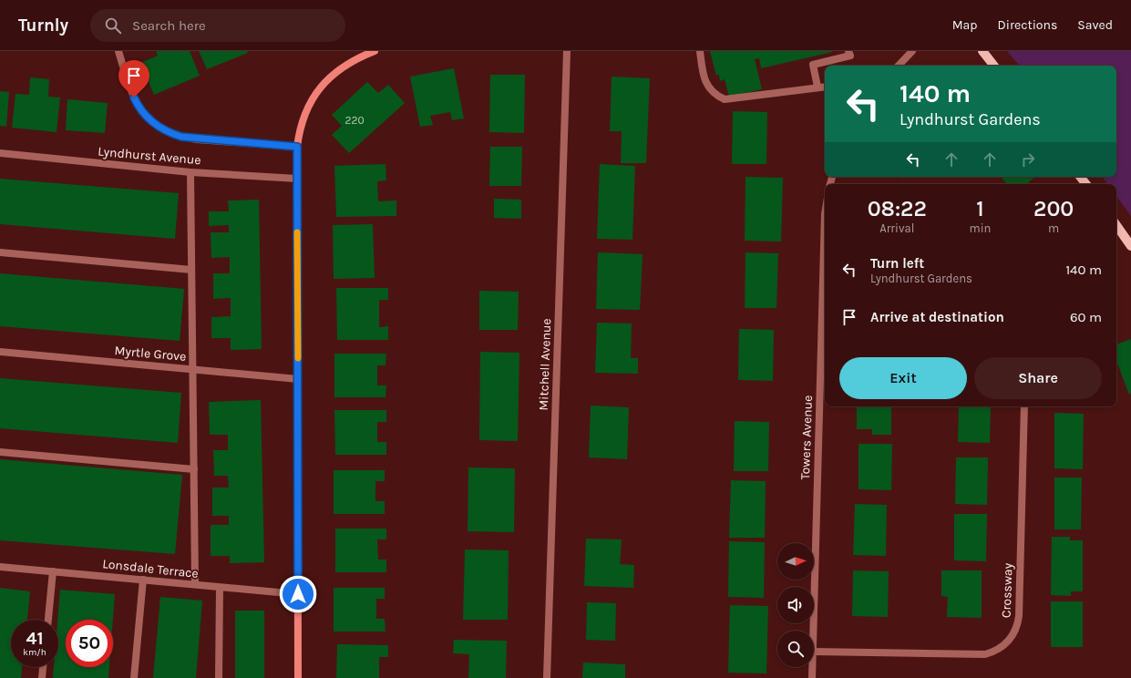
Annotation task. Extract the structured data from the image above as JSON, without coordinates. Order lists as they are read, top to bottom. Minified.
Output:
{"streets":{"street":["Lyndhurst Avenue","Myrtle Grove","Mitchell Avenue","Towers Avenue","Lonsdale Terrace","Crossway"]},"house_numbers":["220"],"north":"right","page":{"header":"Turnly","search":"Search here","nav":["Map","Directions","Saved"],"turn":["140 m","Lyndhurst Gardens"],"eta":["08:22","Arrival","1","min","200","m"],"list":[{"name":"Turn left","note":"Lyndhurst Gardens","value":"140 m"},{"name":"Arrive at destination","value":"60 m"}],"buttons":["Exit","Share"],"speed":"41 km/h","limit":"50"}}
